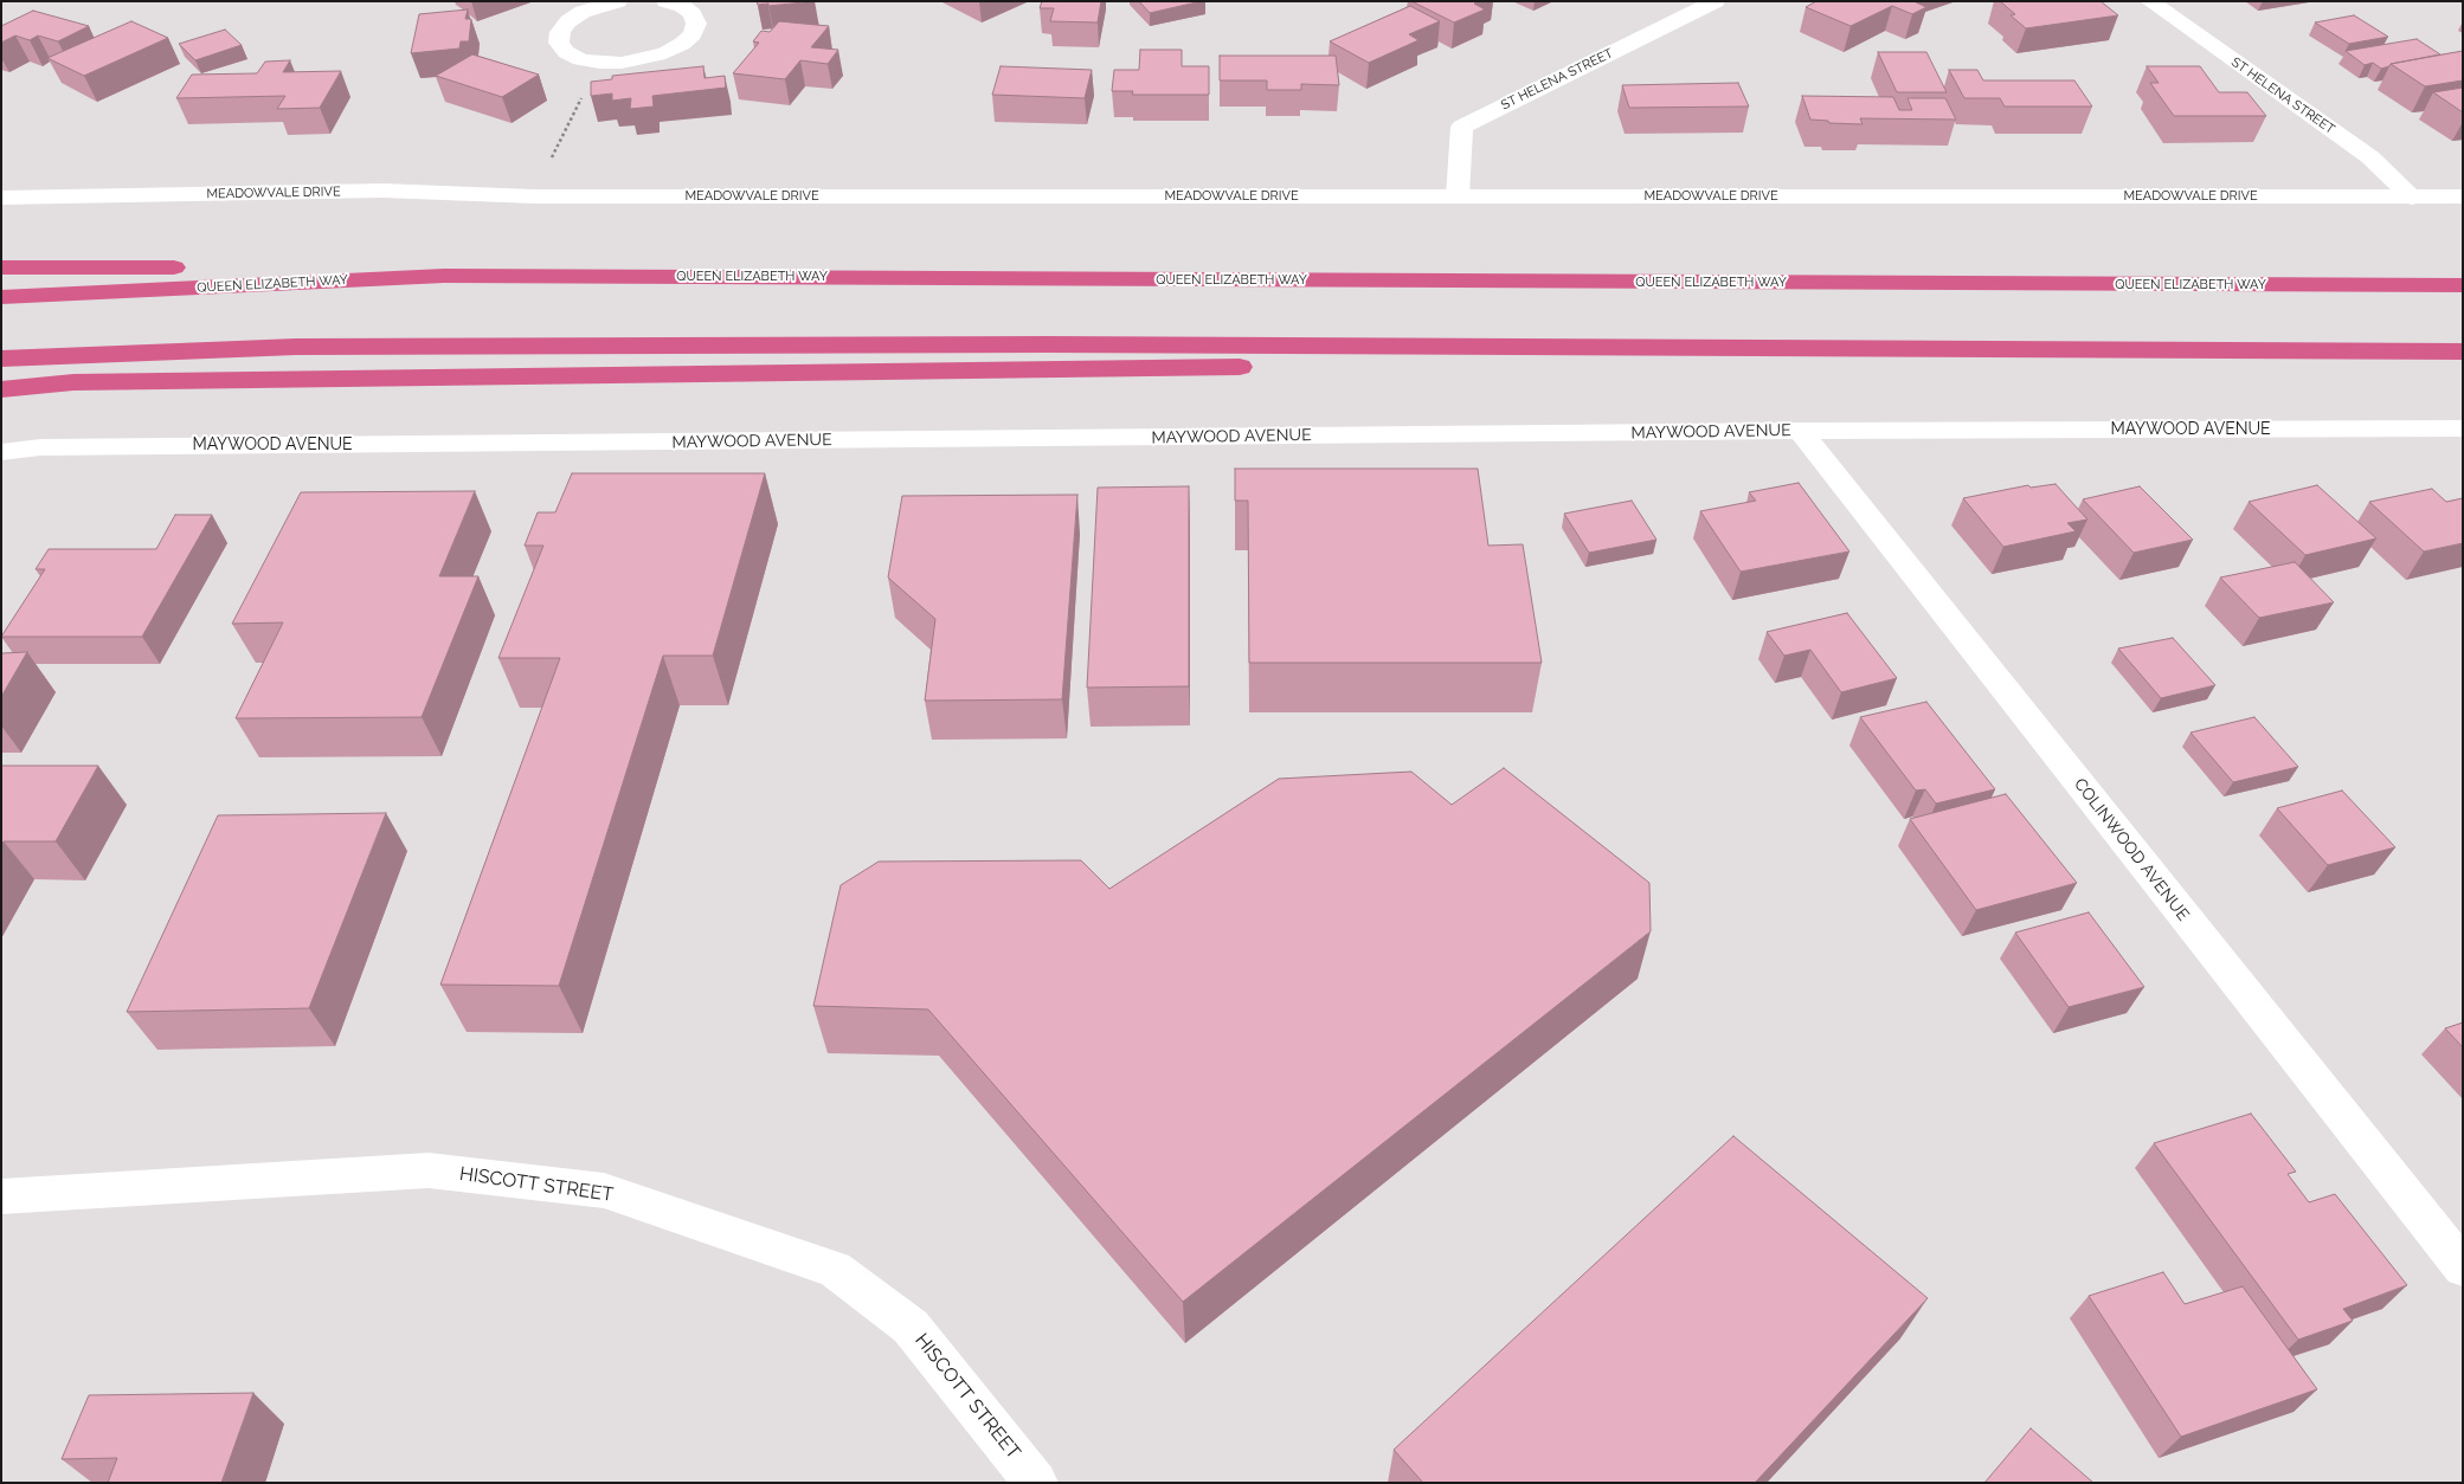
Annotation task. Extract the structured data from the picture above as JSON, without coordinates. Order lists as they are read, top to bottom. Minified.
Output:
{"streets":{"highway":["QUEEN ELIZABETH WAY"],"street":["ST HELENA STREET","MEADOWVALE DRIVE","MAYWOOD AVENUE","COLINWOOD AVENUE","HISCOTT STREET"]},"crossings":[["ST HELENA STREET","MEADOWVALE DRIVE"],["MAYWOOD AVENUE","COLINWOOD AVENUE"]]}
